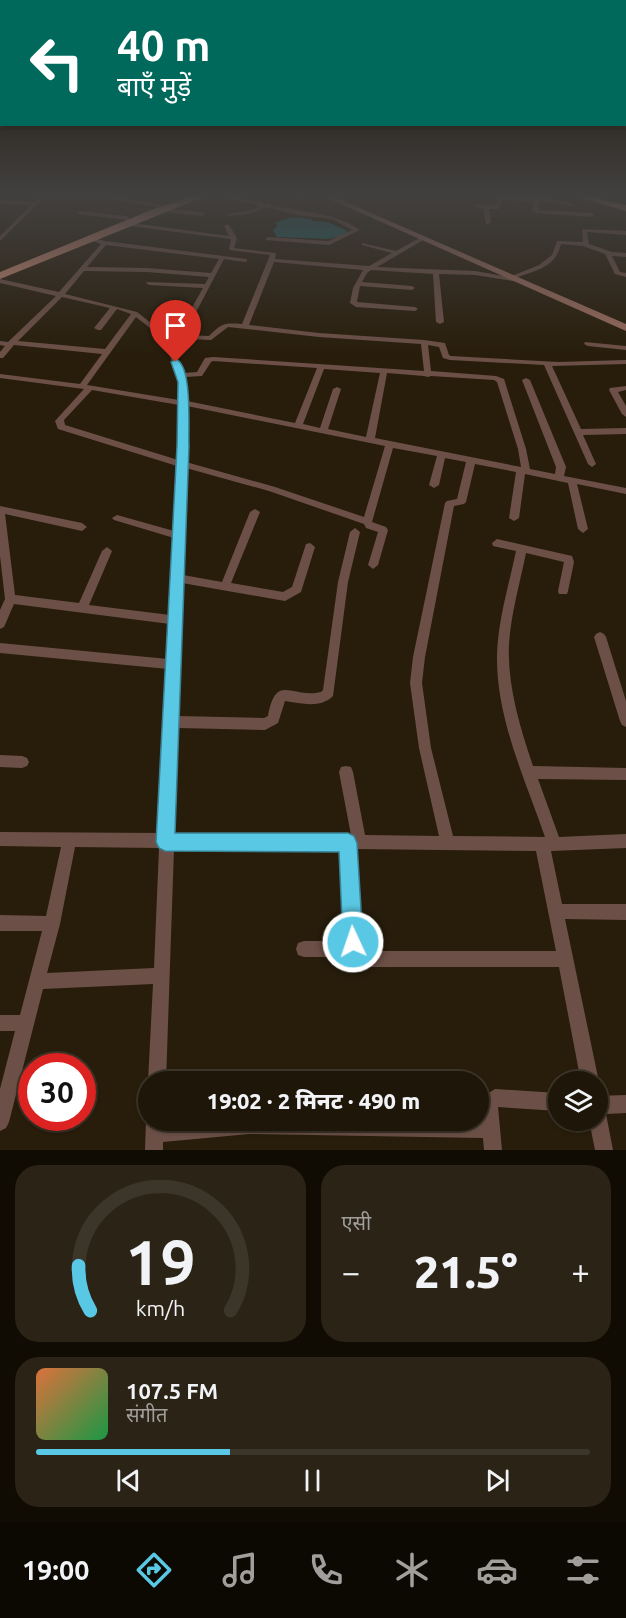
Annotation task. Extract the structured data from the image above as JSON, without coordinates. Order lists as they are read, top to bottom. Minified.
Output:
{"page":{"turn":["40 m","बाएँ मुड़ें"],"limit":"30","trip":"19:02 · 2 मिनट · 490 m","tile":"एसी","heat":["−","21.5°","+"],"song":["107.5 FM","संगीत"],"tabs":"19:00","gauge":["19","km/h"]}}
